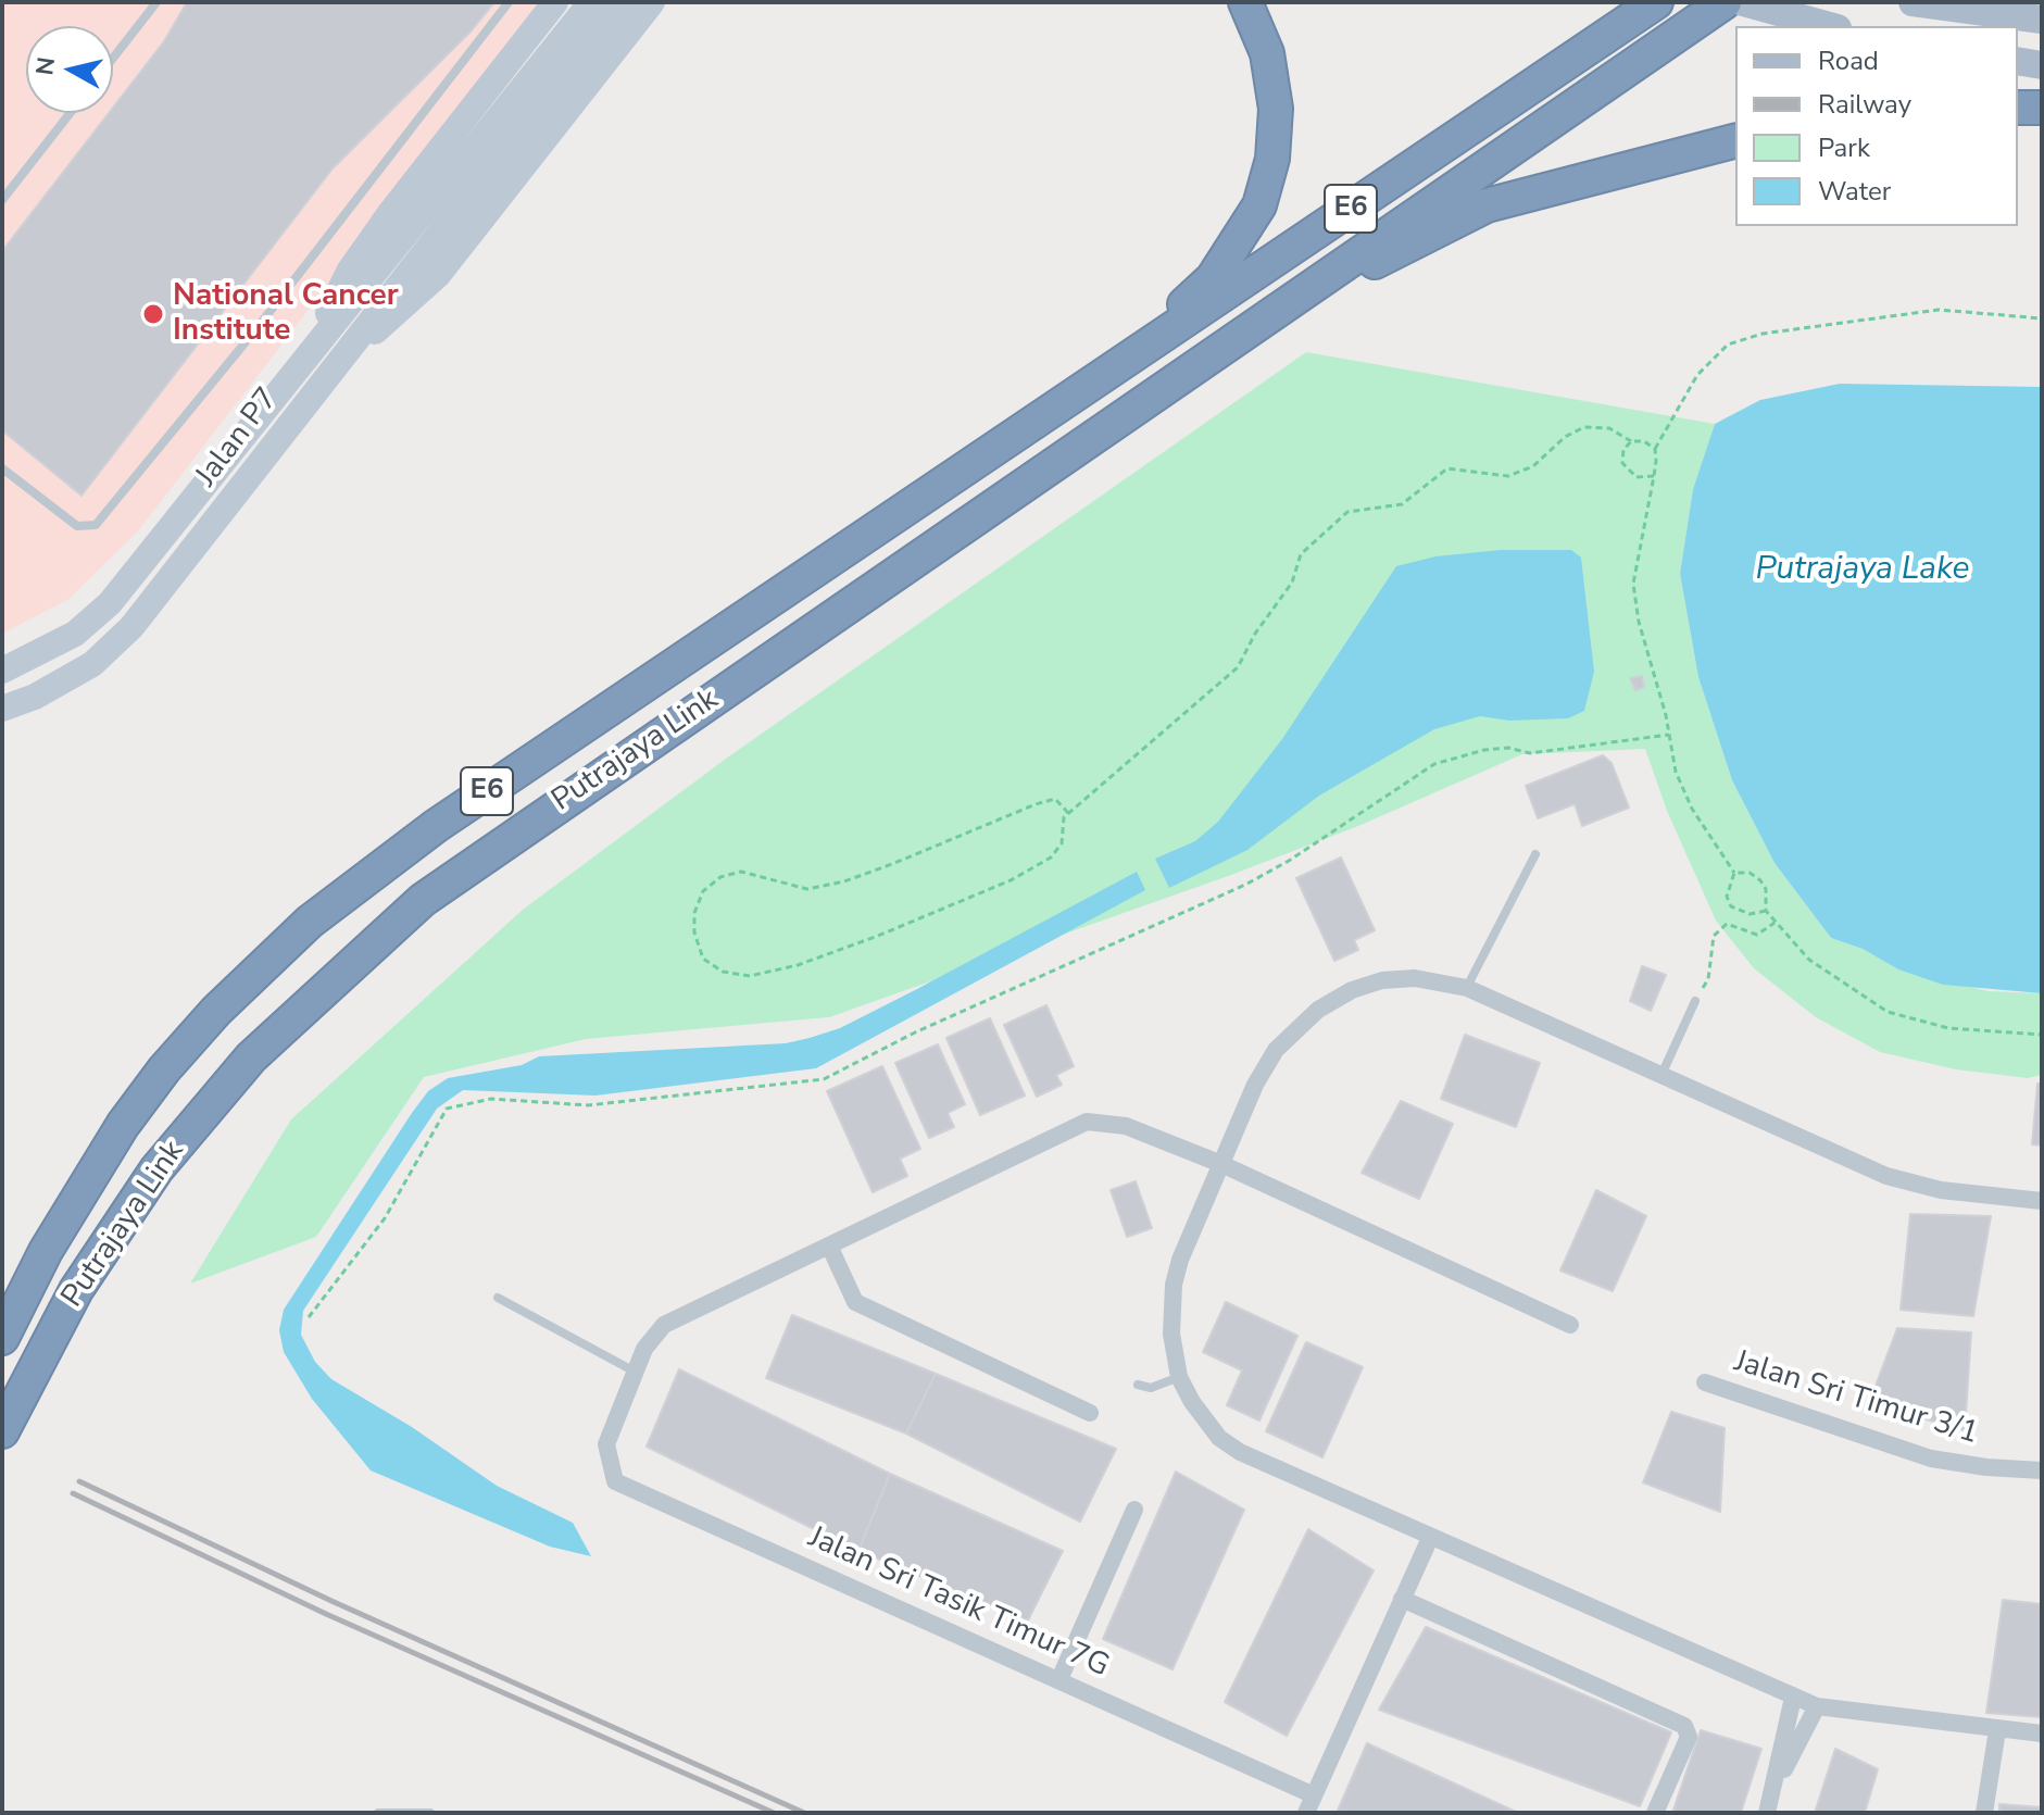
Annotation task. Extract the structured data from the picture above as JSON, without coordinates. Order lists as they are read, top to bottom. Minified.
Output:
{"streets":{"highway":["E6","Putrajaya Link"],"street":["Jalan P7","Jalan Sri Timur 3/1","Jalan Sri Tasik Timur 7G"]},"crossings":[["E6","Putrajaya Link"]],"water":["Putrajaya Lake"],"places":["National Cancer Institute"],"legend":["Road","Railway","Park","Water"],"north":"left"}
